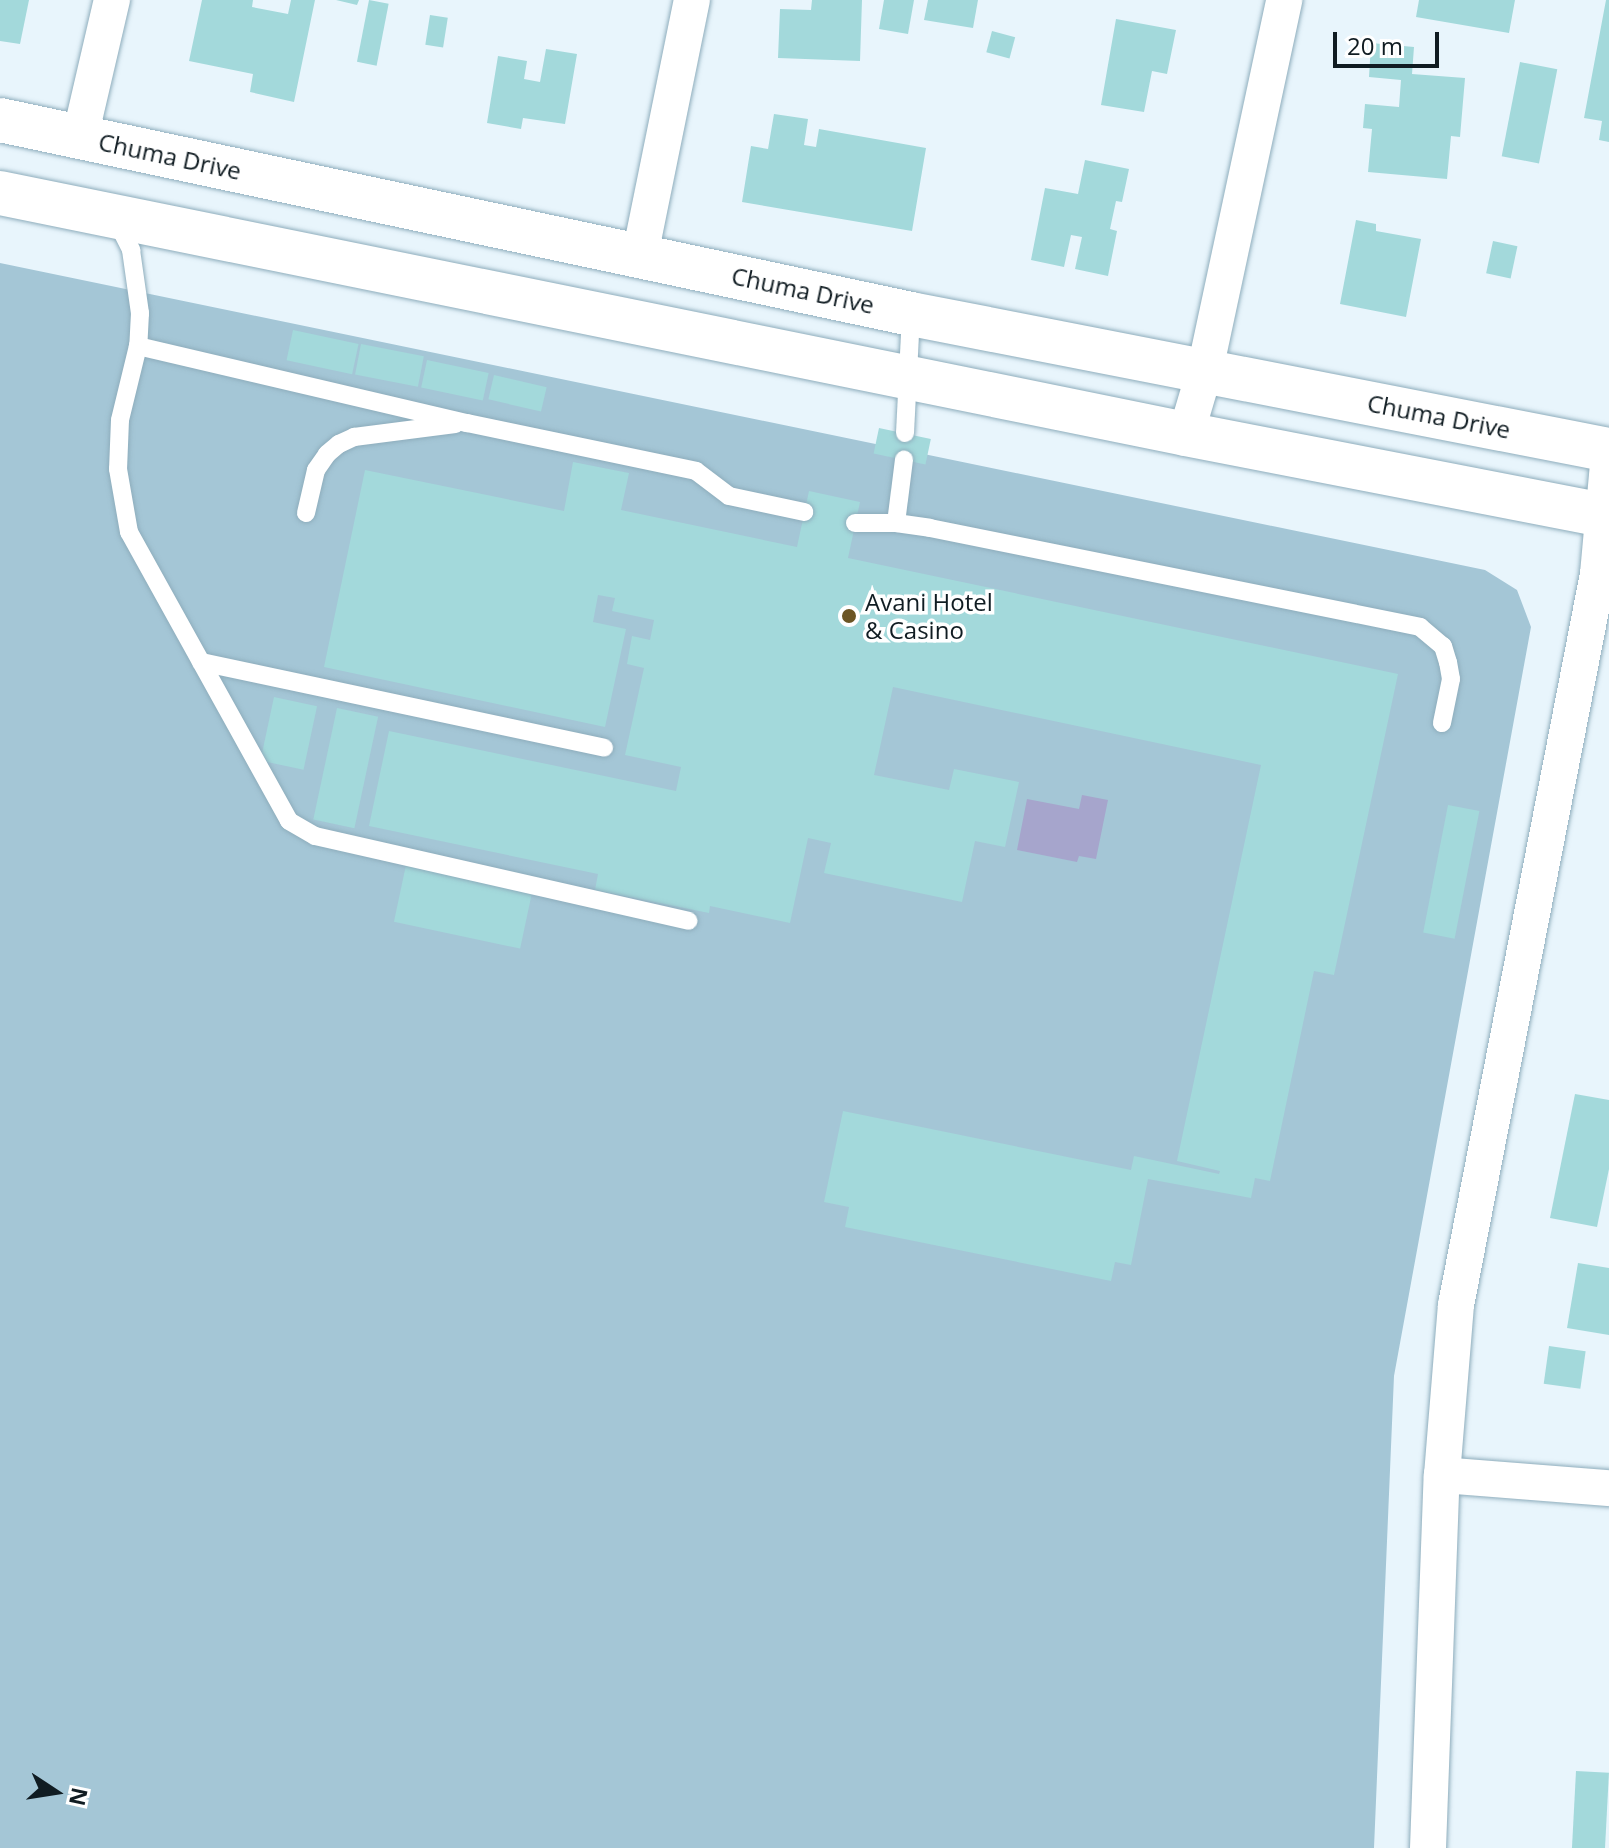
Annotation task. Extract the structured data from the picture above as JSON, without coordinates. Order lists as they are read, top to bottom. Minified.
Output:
{"streets":{"main road":["Chuma Drive"]},"places":["Avani Hotel & Casino"],"scale_bar":"20 m","north":"right"}
